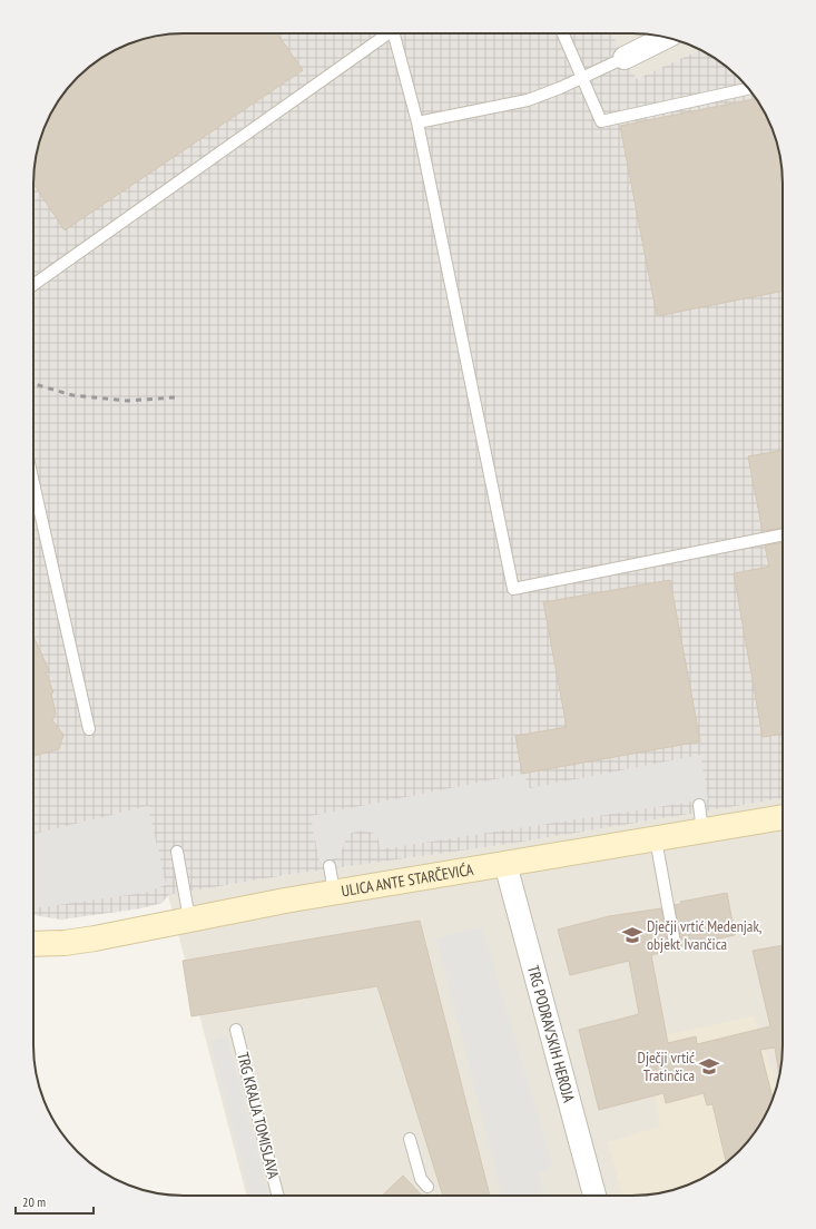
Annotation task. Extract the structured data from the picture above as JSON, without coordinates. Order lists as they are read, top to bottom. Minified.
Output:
{"streets":{"main road":["ULICA ANTE STARČEVIĆA"],"street":["TRG PODRAVSKIH HEROJA"],"lane":["TRG KRALJA TOMISLAVA"]},"crossings":[["ULICA ANTE STARČEVIĆA","TRG PODRAVSKIH HEROJA"]],"places":{"school or university":["Dječji vrtić Medenjak, objekt Ivančica","Dječji vrtić Tratinčica"]},"scale_bar":"20 m"}
